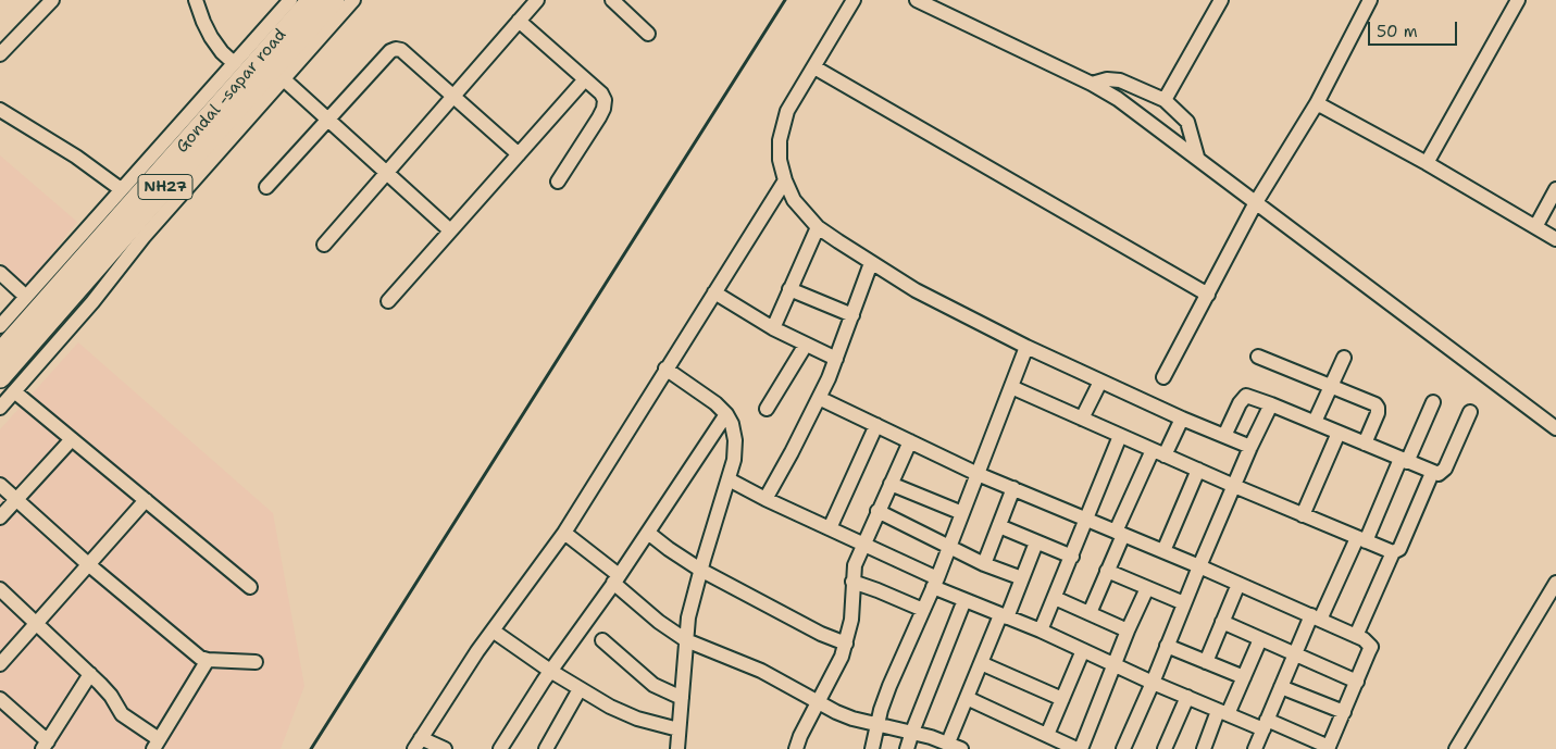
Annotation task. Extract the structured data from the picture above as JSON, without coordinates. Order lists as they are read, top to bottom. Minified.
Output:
{"streets":{"highway":["Gondal -sapar road","NH27"]},"scale_bar":"50 m"}
